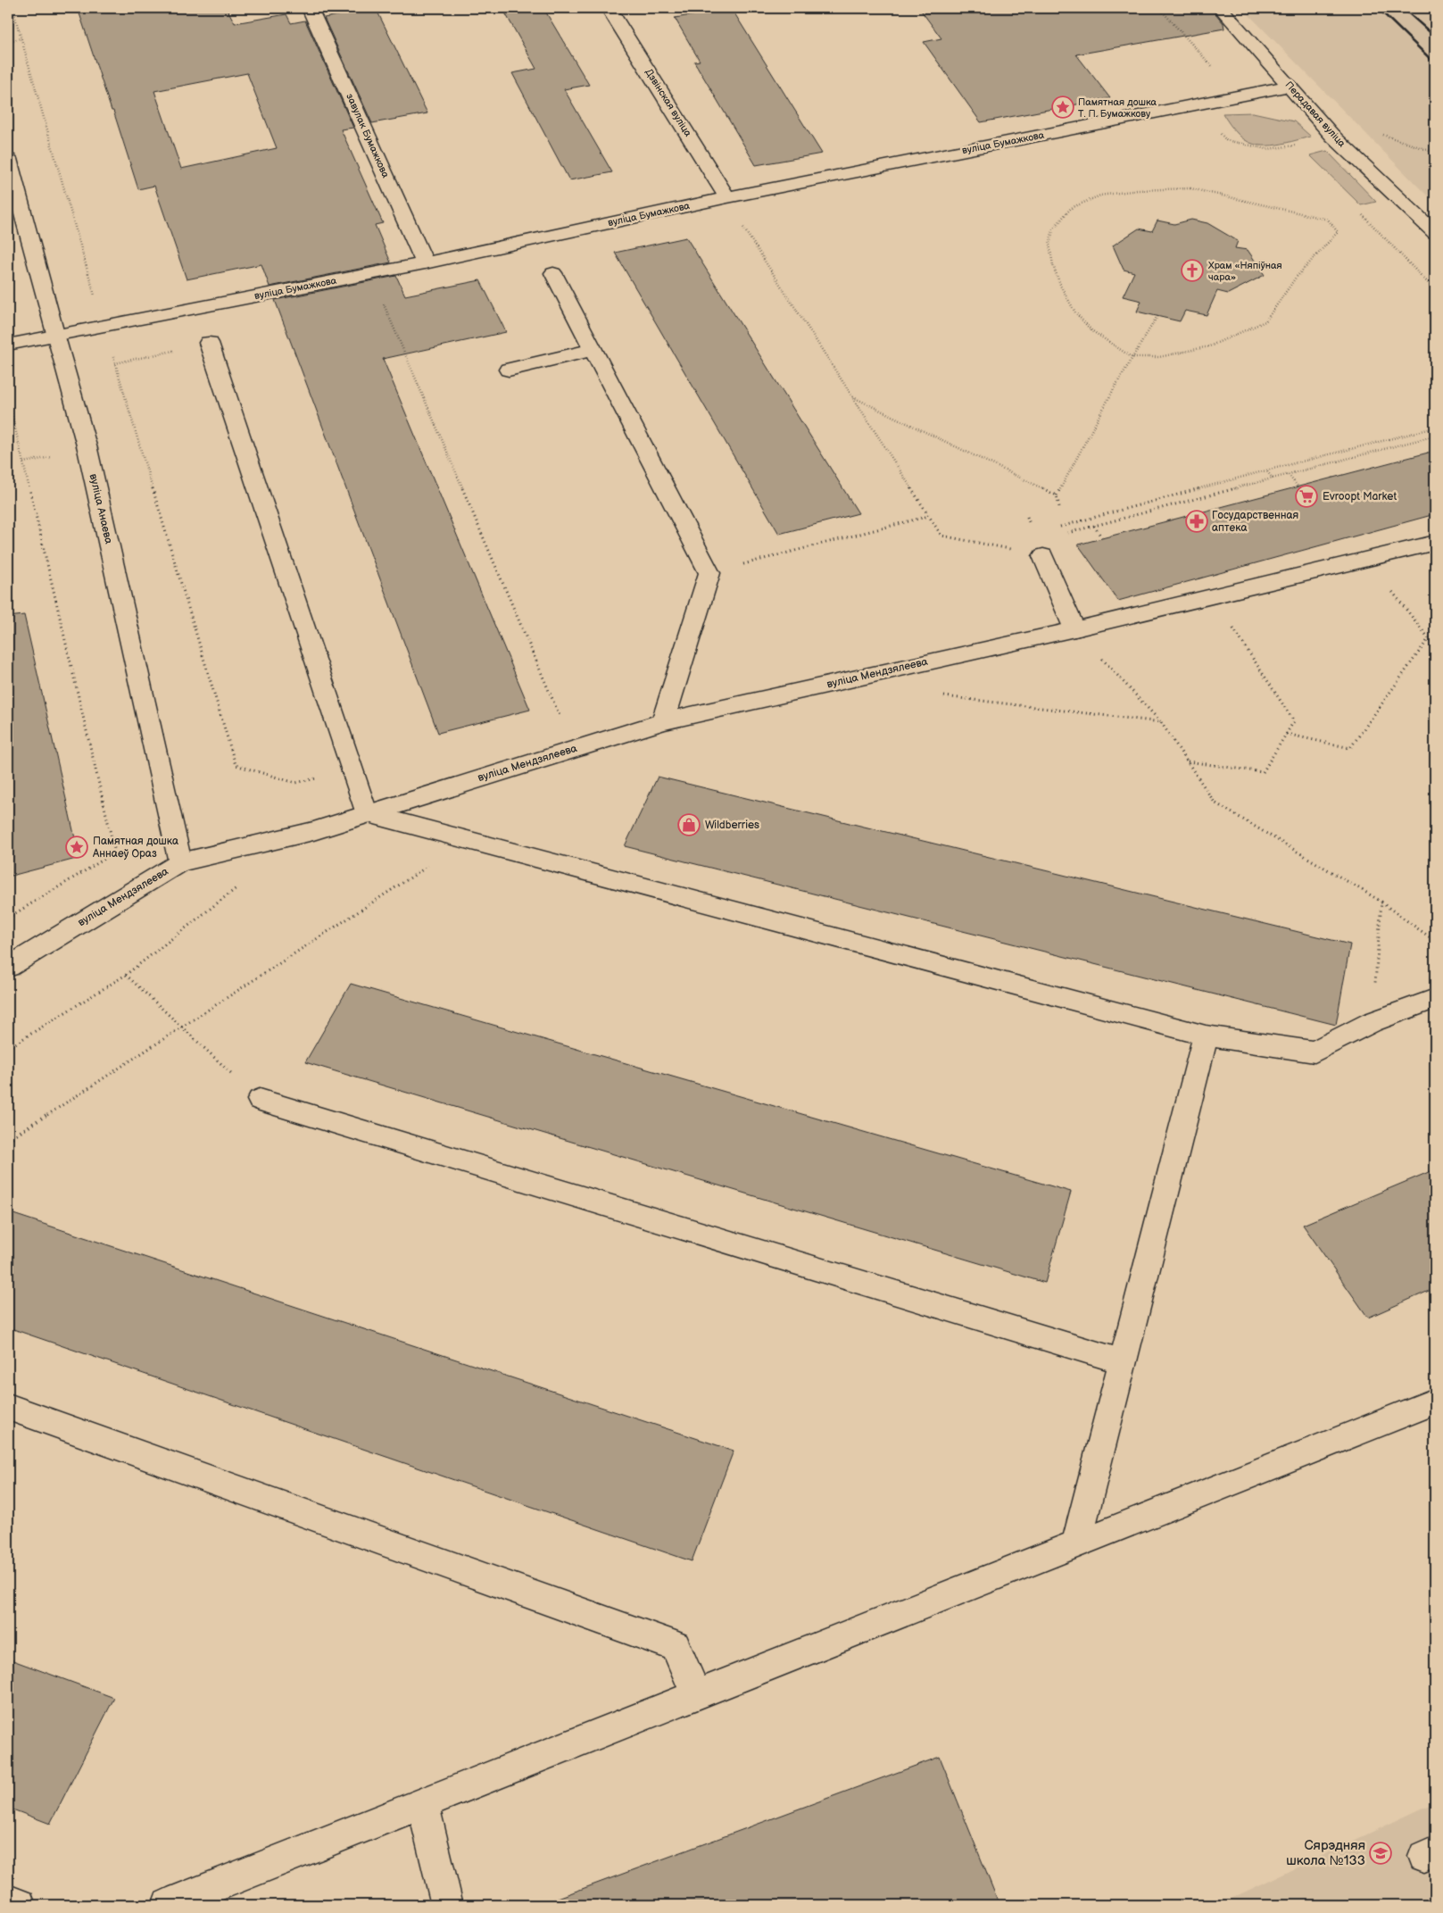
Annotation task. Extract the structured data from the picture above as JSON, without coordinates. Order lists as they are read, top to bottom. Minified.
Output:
{"streets":{"street":["Дзвінская вуліца","Перадавая вуліца","завулак Бумажкова","вуліца Бумажкова","вуліца Анаева","вуліца Мендзялеева"]},"crossings":[["Дзвінская вуліца","вуліца Бумажкова"],["Перадавая вуліца","вуліца Бумажкова"],["завулак Бумажкова","вуліца Бумажкова"],["вуліца Бумажкова","вуліца Анаева"],["вуліца Анаева","вуліца Мендзялеева"]],"places":{"place":["Памятная дошка Т. П. Бумажкову","Памятная дошка Аннаеў Ораз"],"church":["Храм «Няпіўная чара»"],"supermarket":["Evroopt Market"],"pharmacy":["Государственная аптека"],"shop":["Wildberries"],"school or university":["Сярэдняя школа №133"]}}
